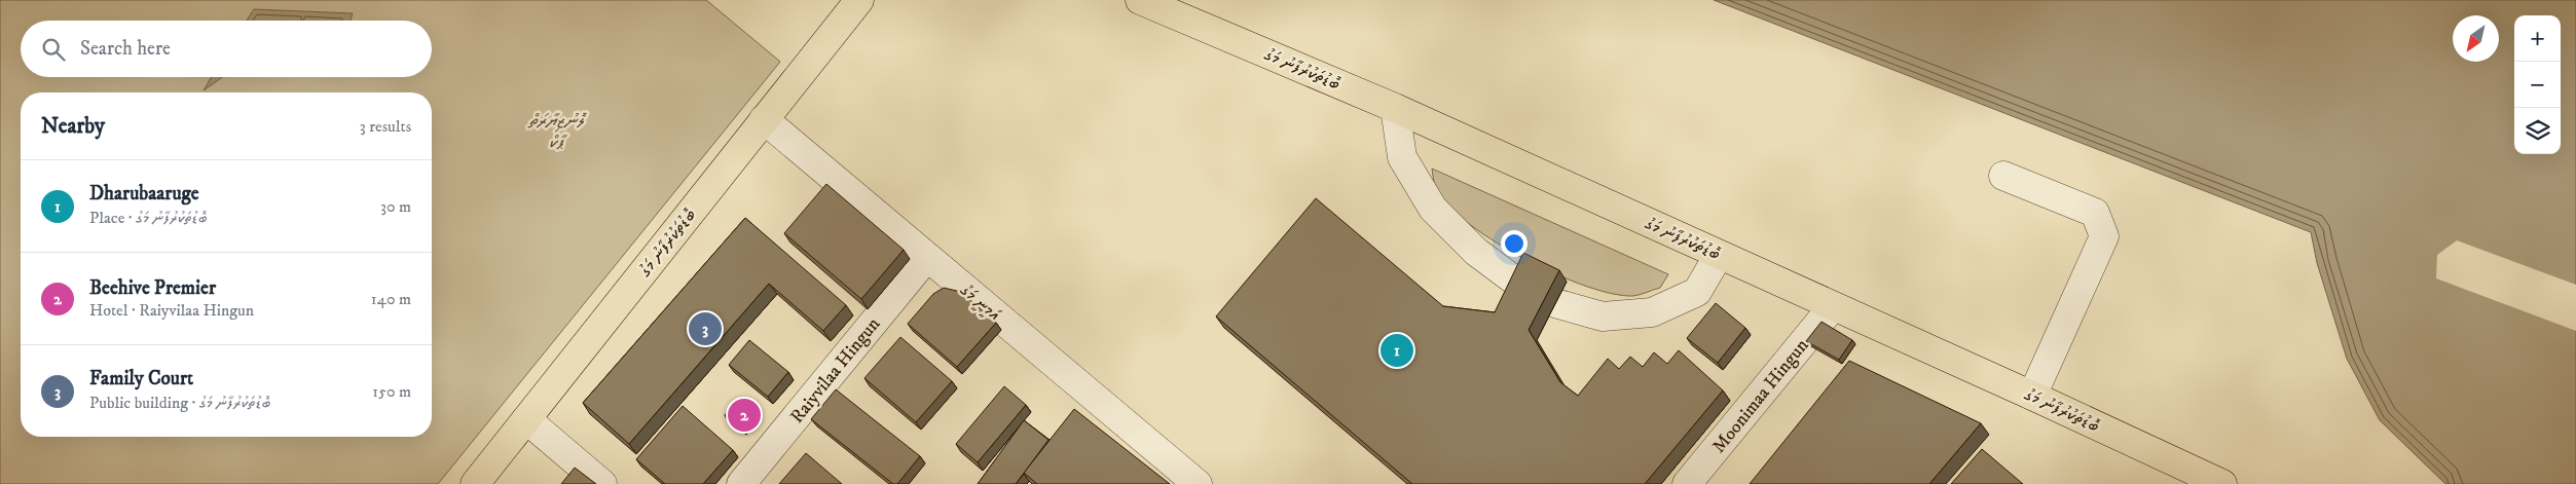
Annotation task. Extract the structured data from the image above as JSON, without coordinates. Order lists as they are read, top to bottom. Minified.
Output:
{"streets":{"main road":["ބޮޑުތަކުރުފާނު މަގު"],"street":["އަމީނީ މަގު","Raiyvilaa Hingun","Moonimaa Hingun"]},"crossings":[["ބޮޑުތަކުރުފާނު މަގު","އަމީނީ މަގު"],["ބޮޑުތަކުރުފާނު މަގު","Moonimaa Hingun"],["އަމީނީ މަގު","Raiyvilaa Hingun"]],"parks":["ލޮނުޒިޔާރަތް ޕާކް"],"north":"bottom left","page":{"map_buttons":["+","−"],"search":"Search here","heading":["Nearby","3 results"],"list":[{"mark":"1","name":"Dharubaaruge","note":"Place · ބޮޑުތަކުރުފާނު މަގު","value":"30 m"},{"mark":"2","name":"Beehive Premier","note":"Hotel · Raiyvilaa Hingun","value":"140 m"},{"mark":"3","name":"Family Court","note":"Public building · ބޮޑުތަކުރުފާނު މަގު","value":"150 m"}],"pins":["3","1","2"]}}
